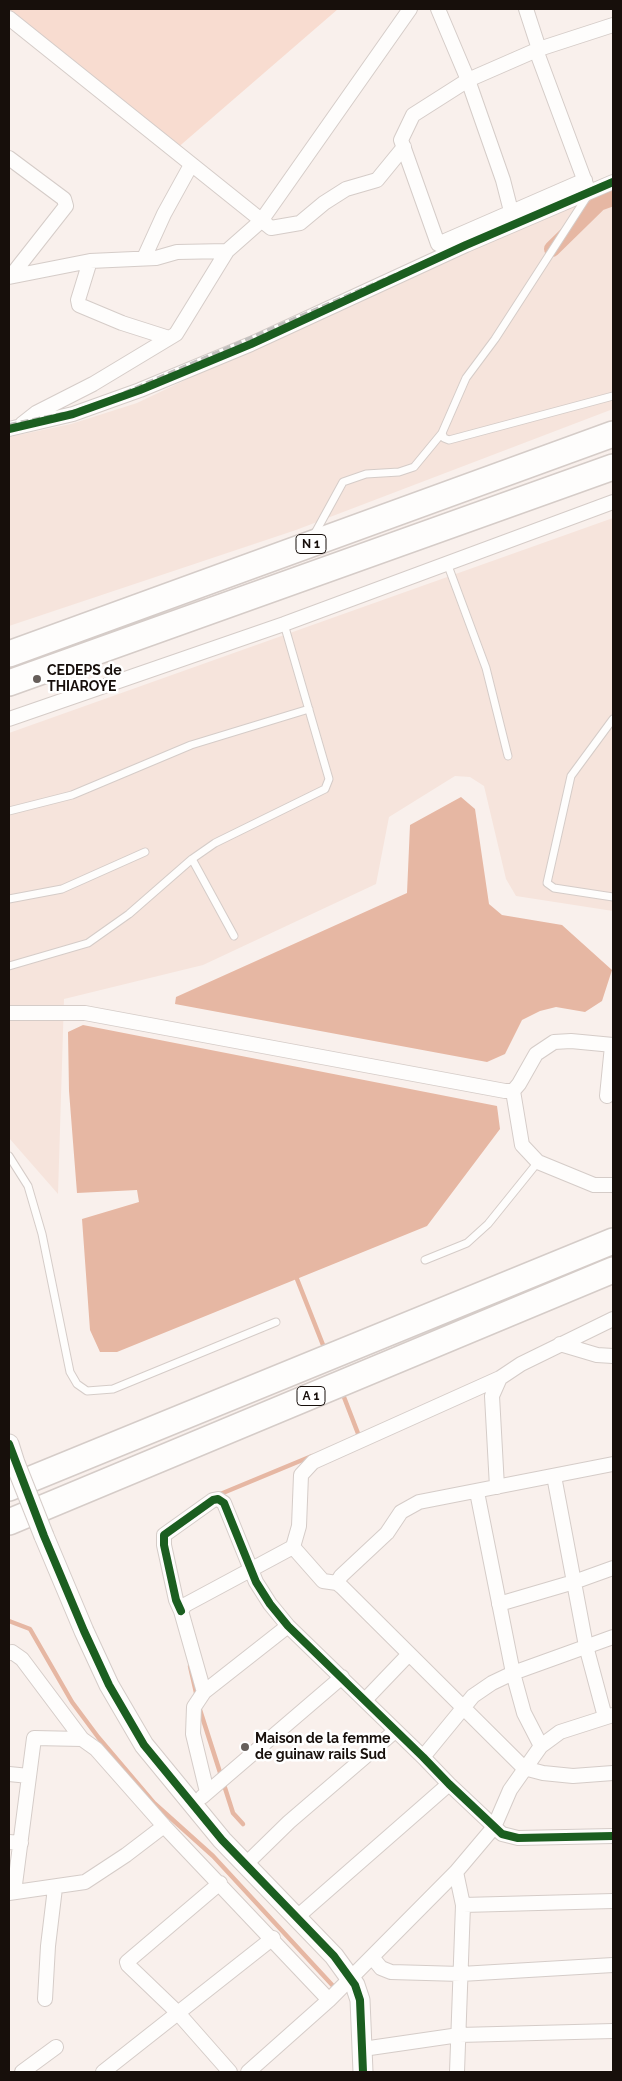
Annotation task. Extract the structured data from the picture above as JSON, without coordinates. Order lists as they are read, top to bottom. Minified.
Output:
{"streets":{"highway":["N 1","A 1"]},"places":["CEDEPS de THIAROYE","Maison de la femme de guinaw rails Sud"]}
